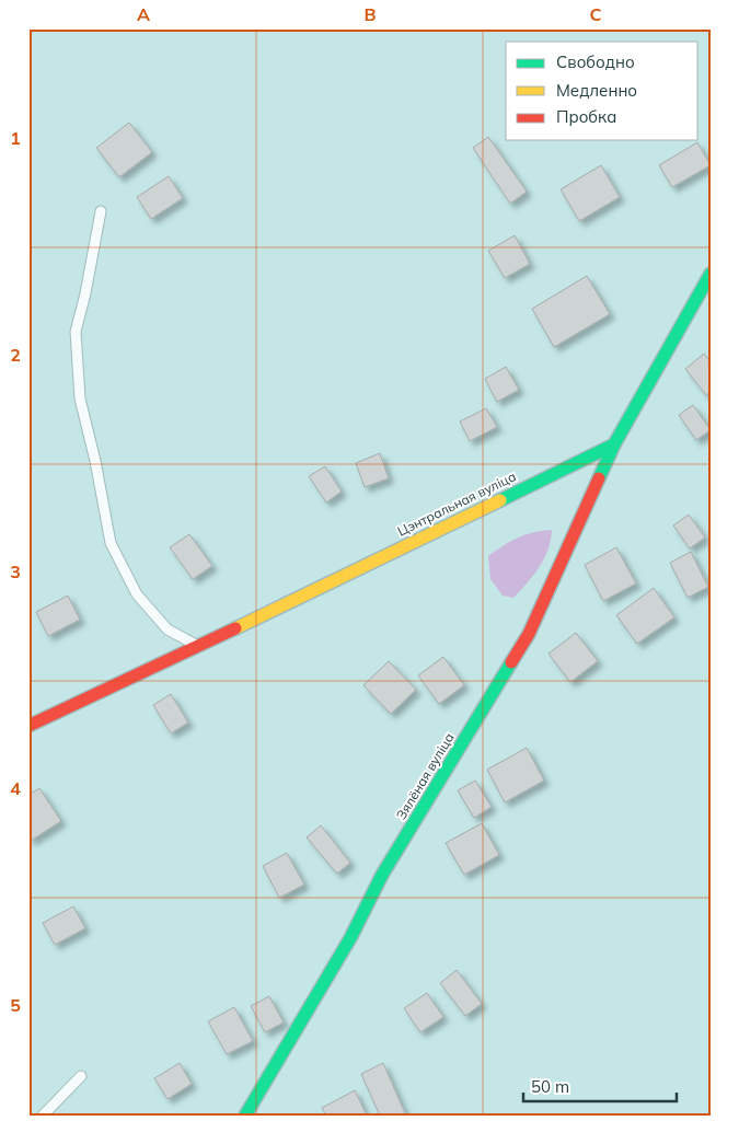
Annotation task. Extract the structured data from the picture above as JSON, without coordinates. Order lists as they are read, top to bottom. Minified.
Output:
{"streets":{"street":["Цэнтральная вуліца","Зялёная вуліца"]},"crossings":[["Цэнтральная вуліца","Зялёная вуліца"]],"legend":["Свободно","Медленно","Пробка"],"scale_bar":"50 m","grid":{"columns":["A","B","C"],"rows":["1","2","3","4","5"]}}
